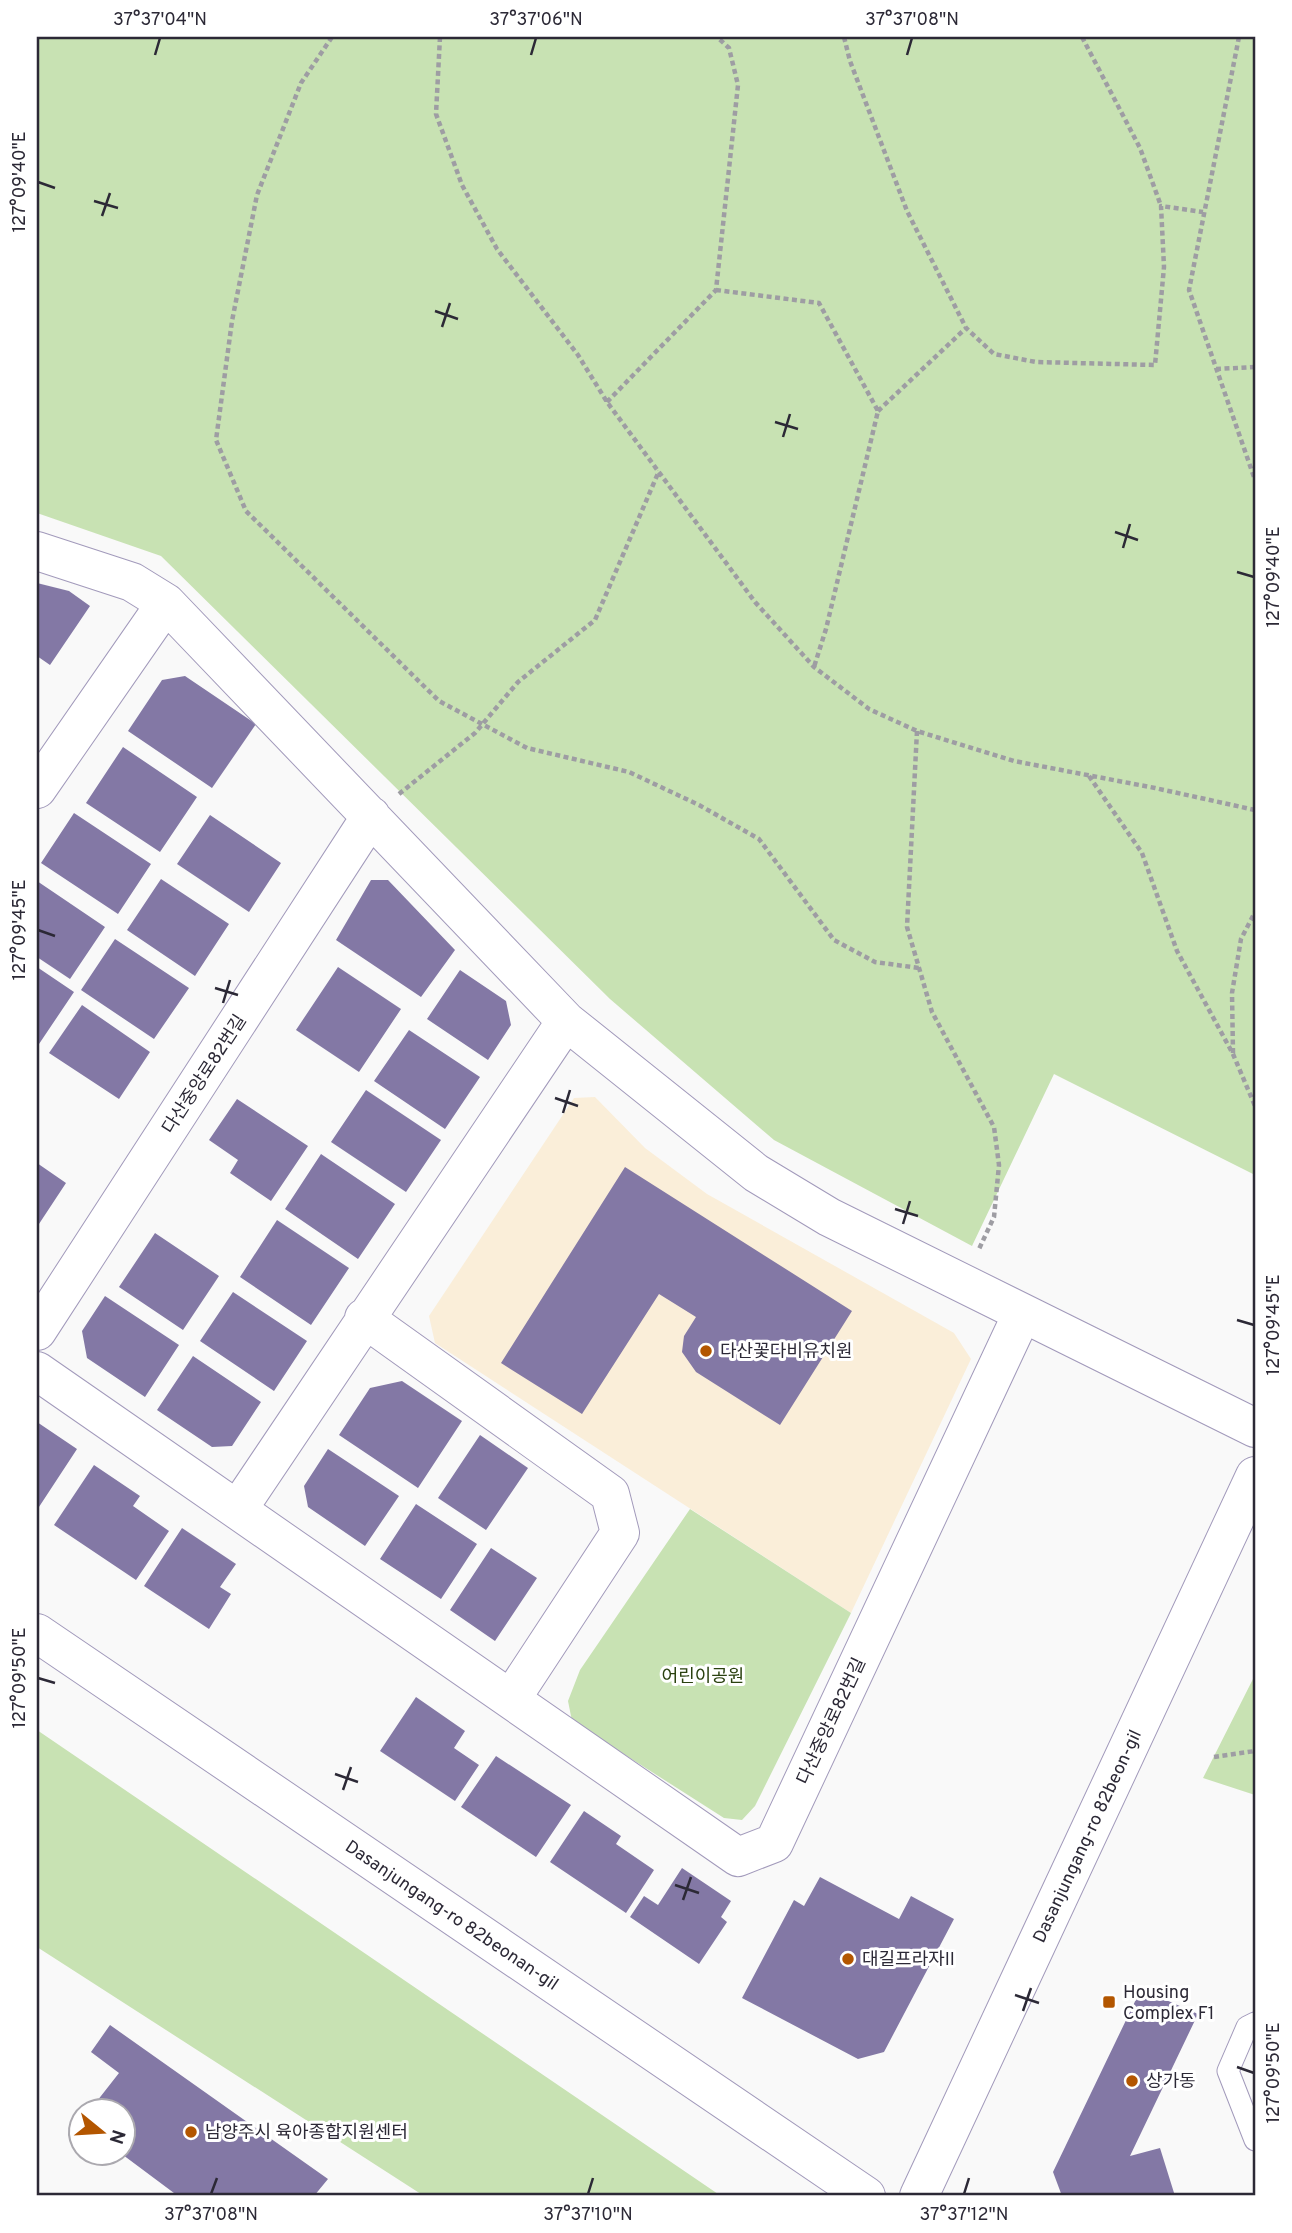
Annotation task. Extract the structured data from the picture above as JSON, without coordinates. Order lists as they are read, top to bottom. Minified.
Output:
{"streets":{"street":["다산중앙로82번길","Dasanjungang-ro 82beon-gil","Dasanjungang-ro 82beonan-gil"]},"parks":["어린이공원"],"places":{"other":["다산꽃다비유치원","대길프라자II","상가동","남양주시 육아종합지원센터"],"transit":["Housing Complex F1"]},"north":"right","coordinates":["37°37'04\"N","37°37'06\"N","37°37'08\"N","127°09'40\"E","127°09'45\"E","127°09'50\"E","37°37'10\"N","37°37'12\"N"]}
